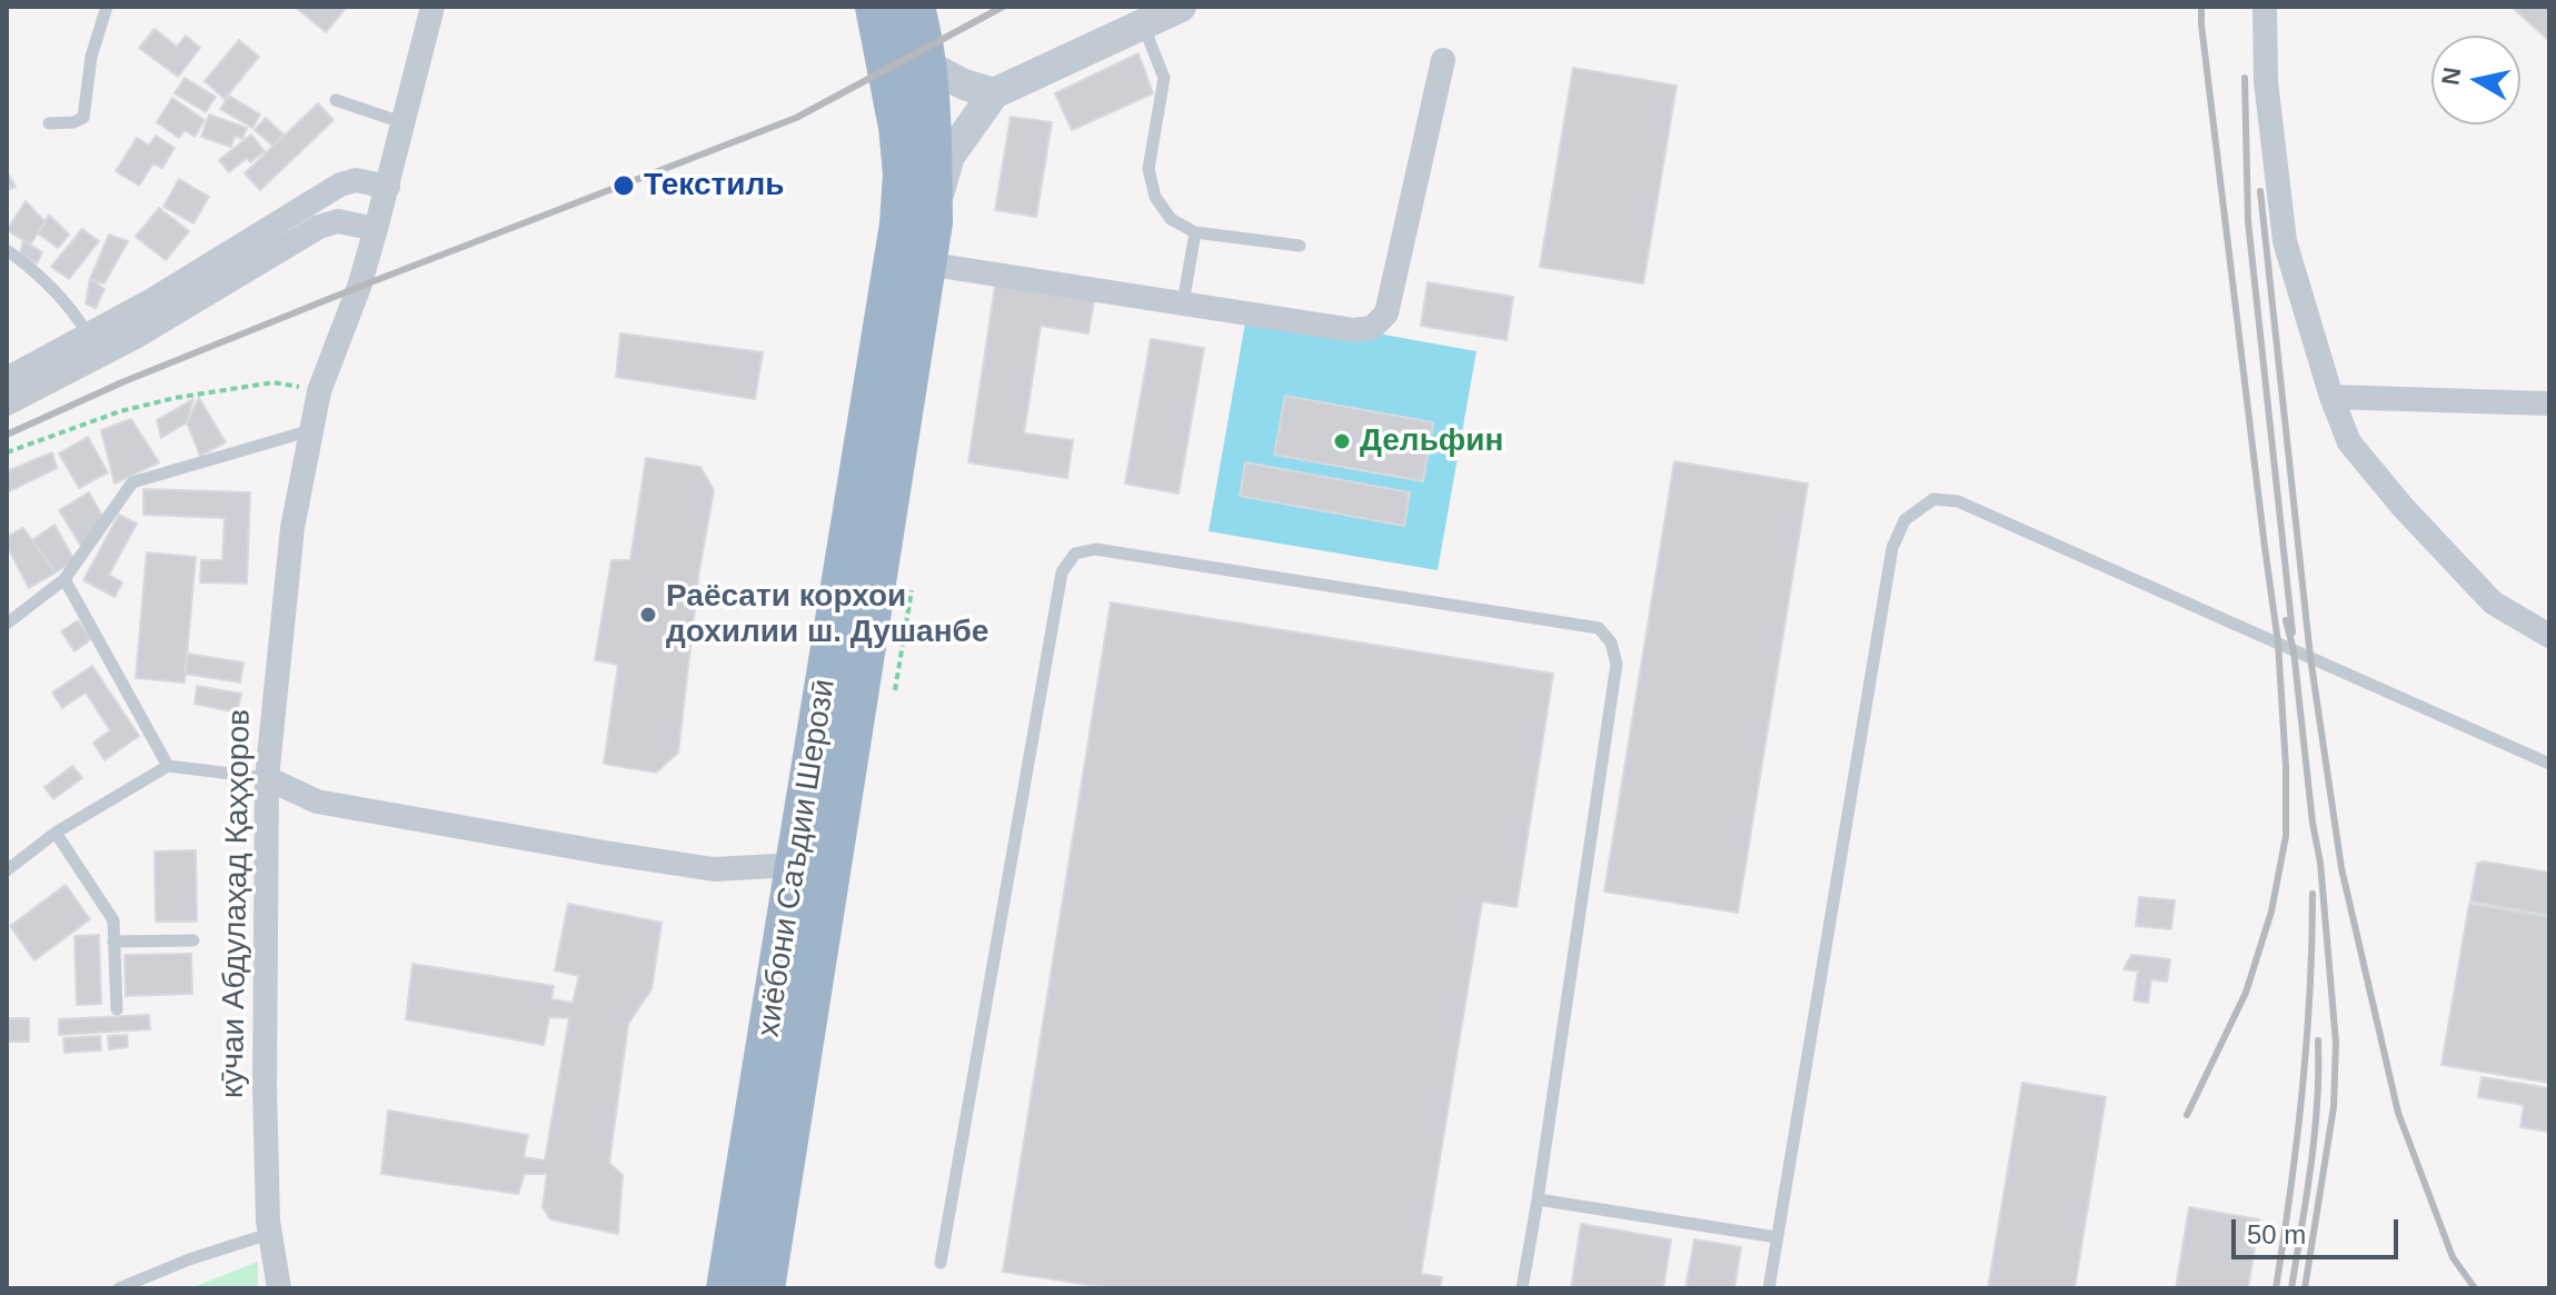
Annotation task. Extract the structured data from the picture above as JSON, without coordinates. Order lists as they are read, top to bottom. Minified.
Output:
{"streets":{"highway":["хиёбони Саъдии Шерозӣ"],"street":["кӯчаи Абдулаҳад Қаҳҳоров"]},"places":["Текстиль","Дельфин","Раёсати корхои дохилии ш. Душанбе"],"scale_bar":"50 m","north":"left"}
